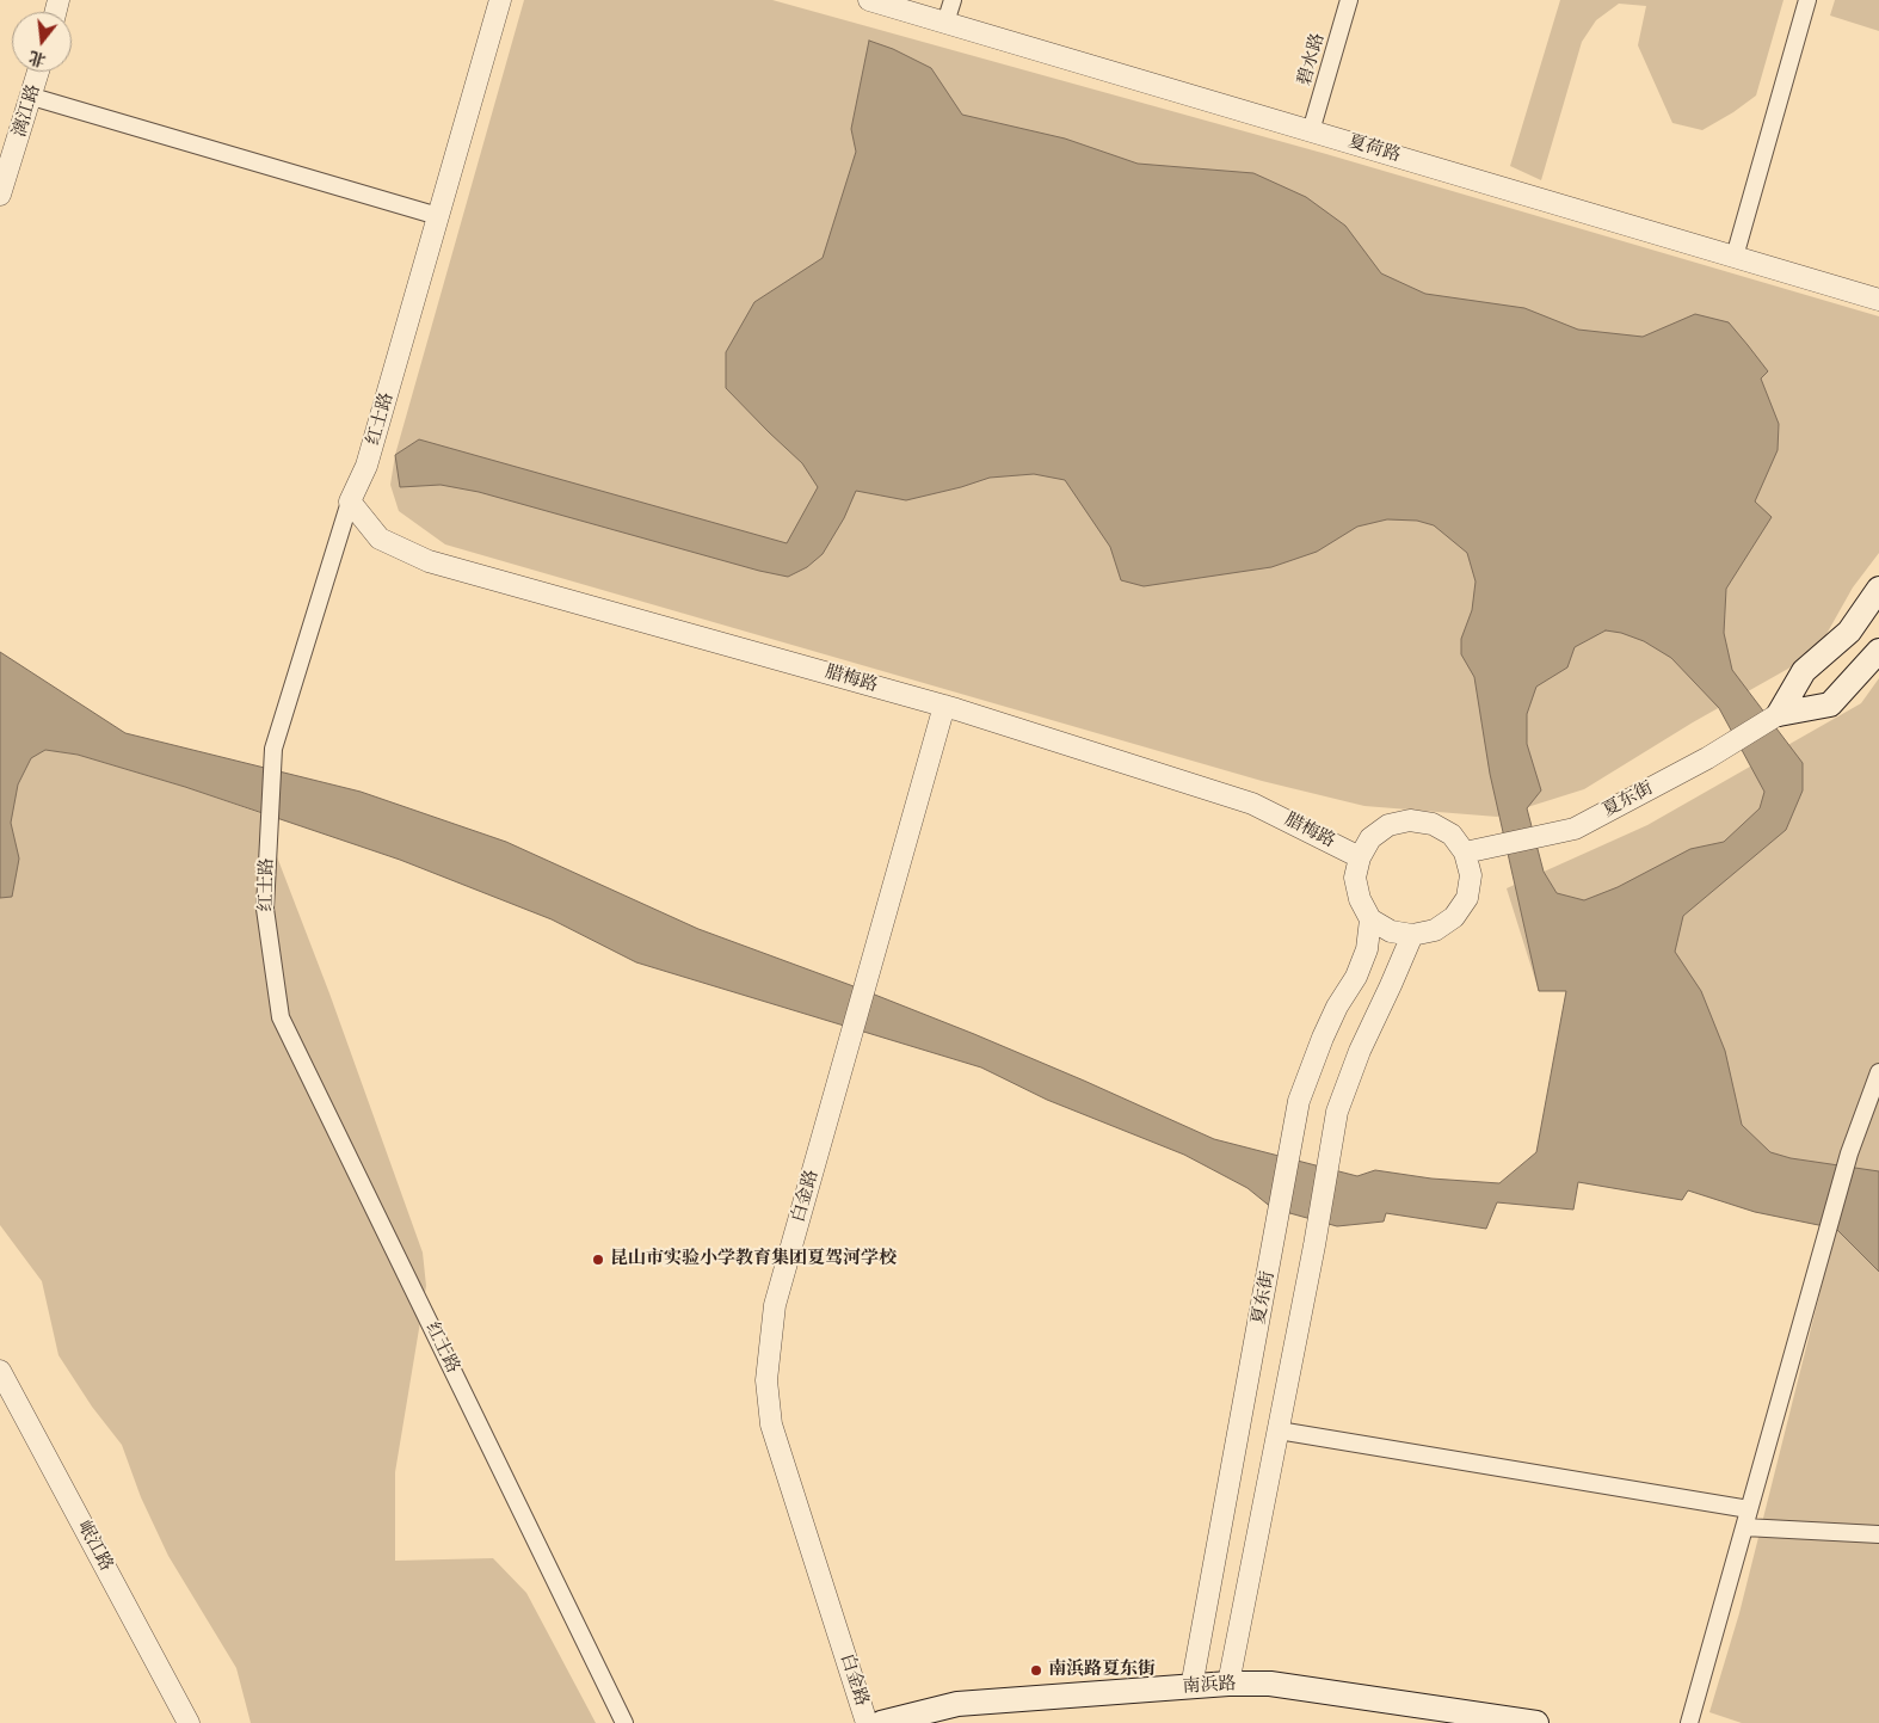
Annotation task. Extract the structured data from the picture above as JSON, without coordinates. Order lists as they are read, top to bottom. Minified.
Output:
{"streets":{"main road":["夏东街","南浜路"],"street":["碧水路","漓江路","夏荷路","红士路","腊梅路","白金路","岷江路"]},"crossings":[["碧水路","夏荷路"],["红士路","腊梅路"],["腊梅路","夏东街"],["腊梅路","白金路"],["夏东街","南浜路"]],"places":["昆山市实验小学教育集团夏驾河学校","南浜路夏东街"],"north":"bottom"}
